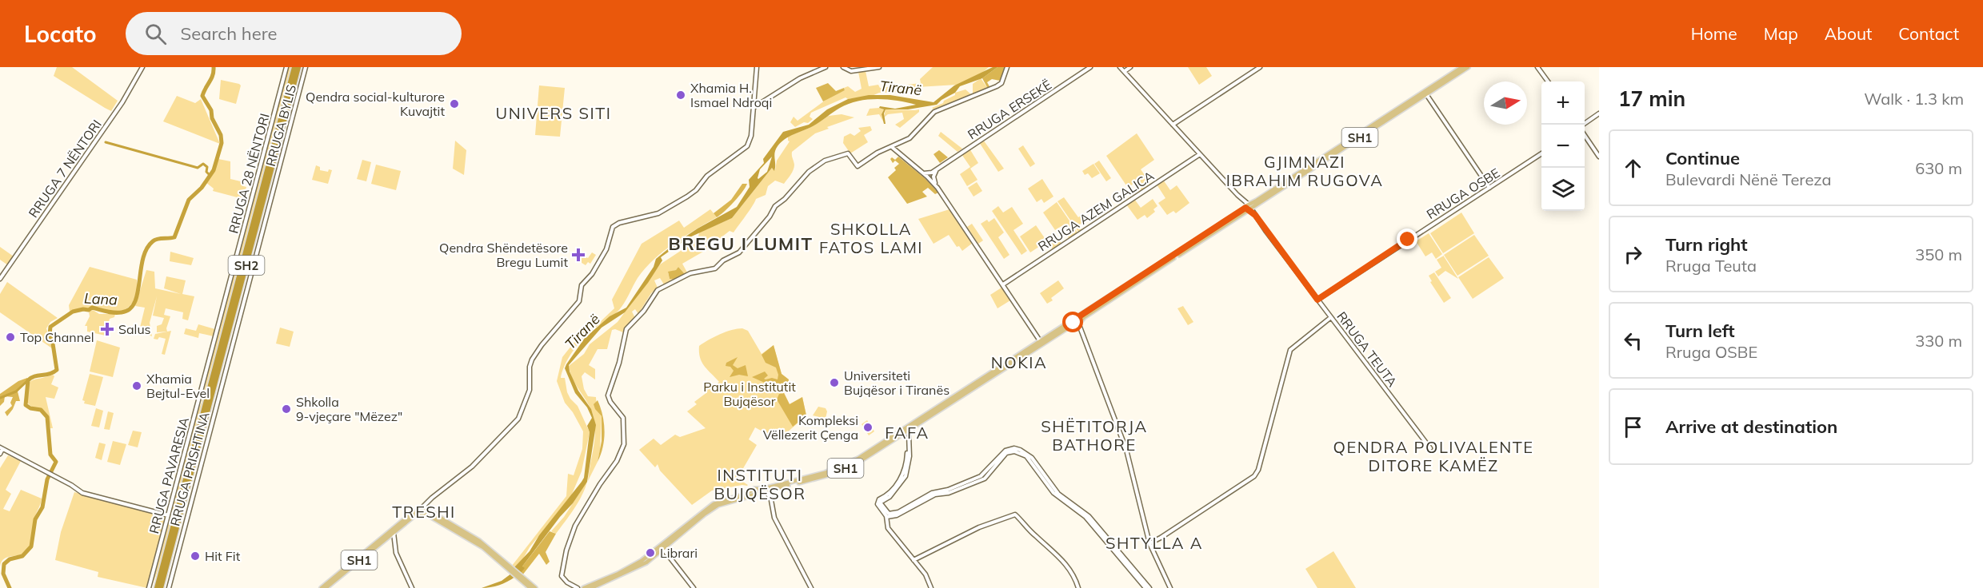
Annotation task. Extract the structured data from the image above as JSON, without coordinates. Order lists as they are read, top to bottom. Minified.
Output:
{"streets":{"highway":["SH2"],"main road":["SH1"],"street":["RRUGA ERSEKË","RRUGA BYLIS","RRUGA 7 NËNTORI","RRUGA 28 NËNTORI","RRUGA OSBE","RRUGA AZEM GALICA","RRUGA TEUTA","RRUGA PRISHTINA","RRUGA PAVARESIA"]},"crossings":[["RRUGA BYLIS","RRUGA PRISHTINA"],["SH1","RRUGA TEUTA"],["RRUGA 28 NËNTORI","RRUGA PAVARESIA"],["RRUGA OSBE","RRUGA TEUTA"],["RRUGA AZEM GALICA","RRUGA TEUTA"]],"districts":["UNIVERS SITI","GJIMNAZI IBRAHIM RUGOVA","SHKOLLA FATOS LAMI","BREGU I LUMIT","NOKIA","SHËTITORJA BATHORE","FAFA","QENDRA POLIVALENTE DITORE KAMËZ","INSTITUTI BUJQËSOR","TRESHI","SHTYLLA A"],"water":["Tiranë","Lana"],"parks":["Parku i Institutit Bujqësor"],"places":{"other":["Xhamia H. Ismael Ndroqi","Qendra social-kulturore Kuvajtit","Top Channel","Universiteti Bujqësor i Tiranës","Xhamia Bejtul-Evel","Shkolla 9-vjeçare \"Mëzez\"","Kompleksi Vëllezerit Çenga","Librari","Hit Fit"],"health":["Qendra Shëndetësore Bregu Lumit","Salus"]},"north":"right","page":{"header":"Locato","search":"Search here","nav":["Home","Map","About","Contact"],"heading":["17 min","Walk · 1.3 km"],"map_buttons":["+","−"],"list":[["Continue","Bulevardi Nënë Tereza","630 m"],["Turn right","Rruga Teuta","350 m"],["Turn left","Rruga OSBE","330 m"],"Arrive at destination"]}}
